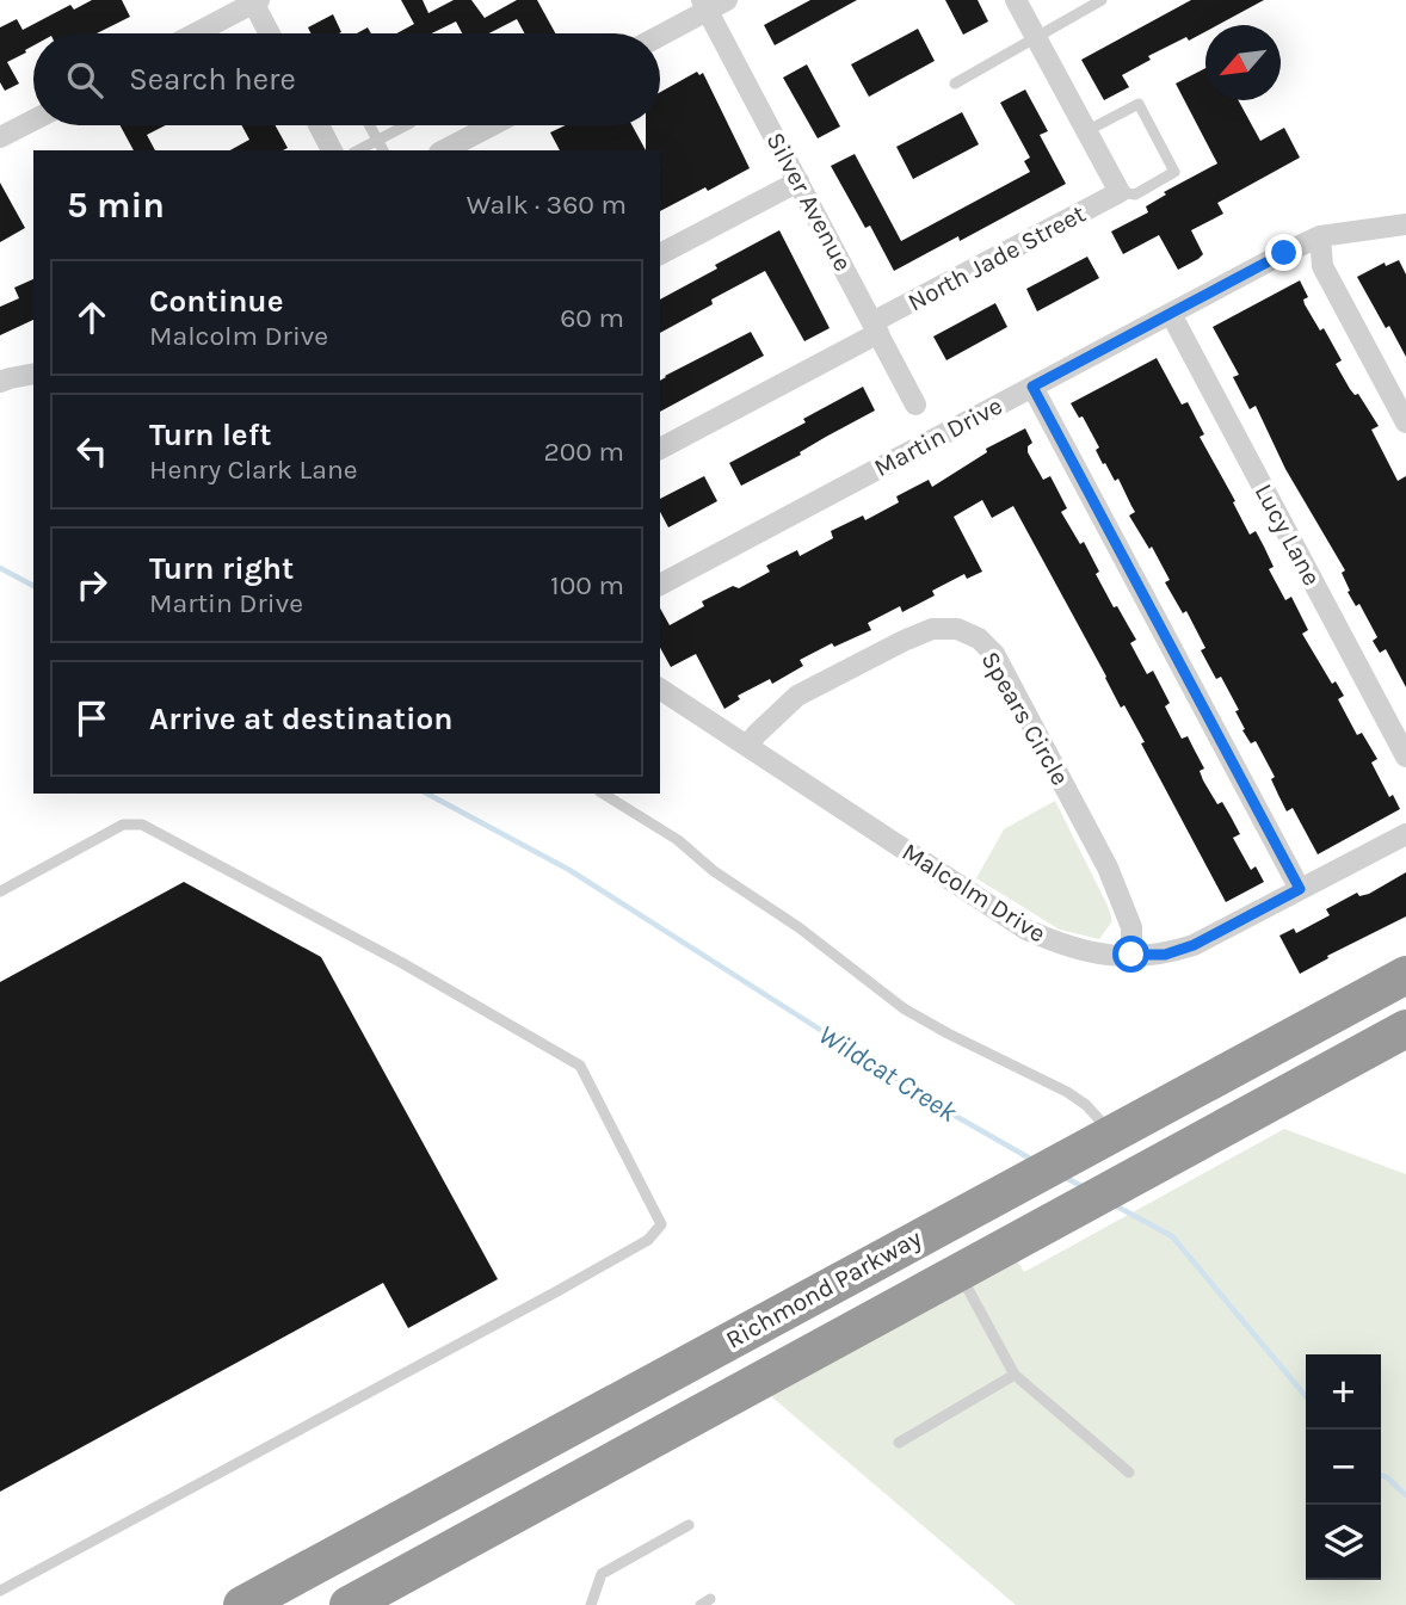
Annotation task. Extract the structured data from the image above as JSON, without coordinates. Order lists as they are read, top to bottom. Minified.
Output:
{"streets":{"highway":["Richmond Parkway"],"street":["Silver Avenue","North Jade Street","Martin Drive","Lucy Lane","Spears Circle","Malcolm Drive"]},"crossings":[["Silver Avenue","North Jade Street"],["Martin Drive","Lucy Lane"],["Spears Circle","Malcolm Drive"]],"water":["Wildcat Creek"],"north":"bottom left","page":{"search":"Search here","heading":["5 min","Walk · 360 m"],"list":[["Continue","Malcolm Drive","60 m"],["Turn left","Henry Clark Lane","200 m"],["Turn right","Martin Drive","100 m"],"Arrive at destination"],"map_buttons":["+","−"]}}
